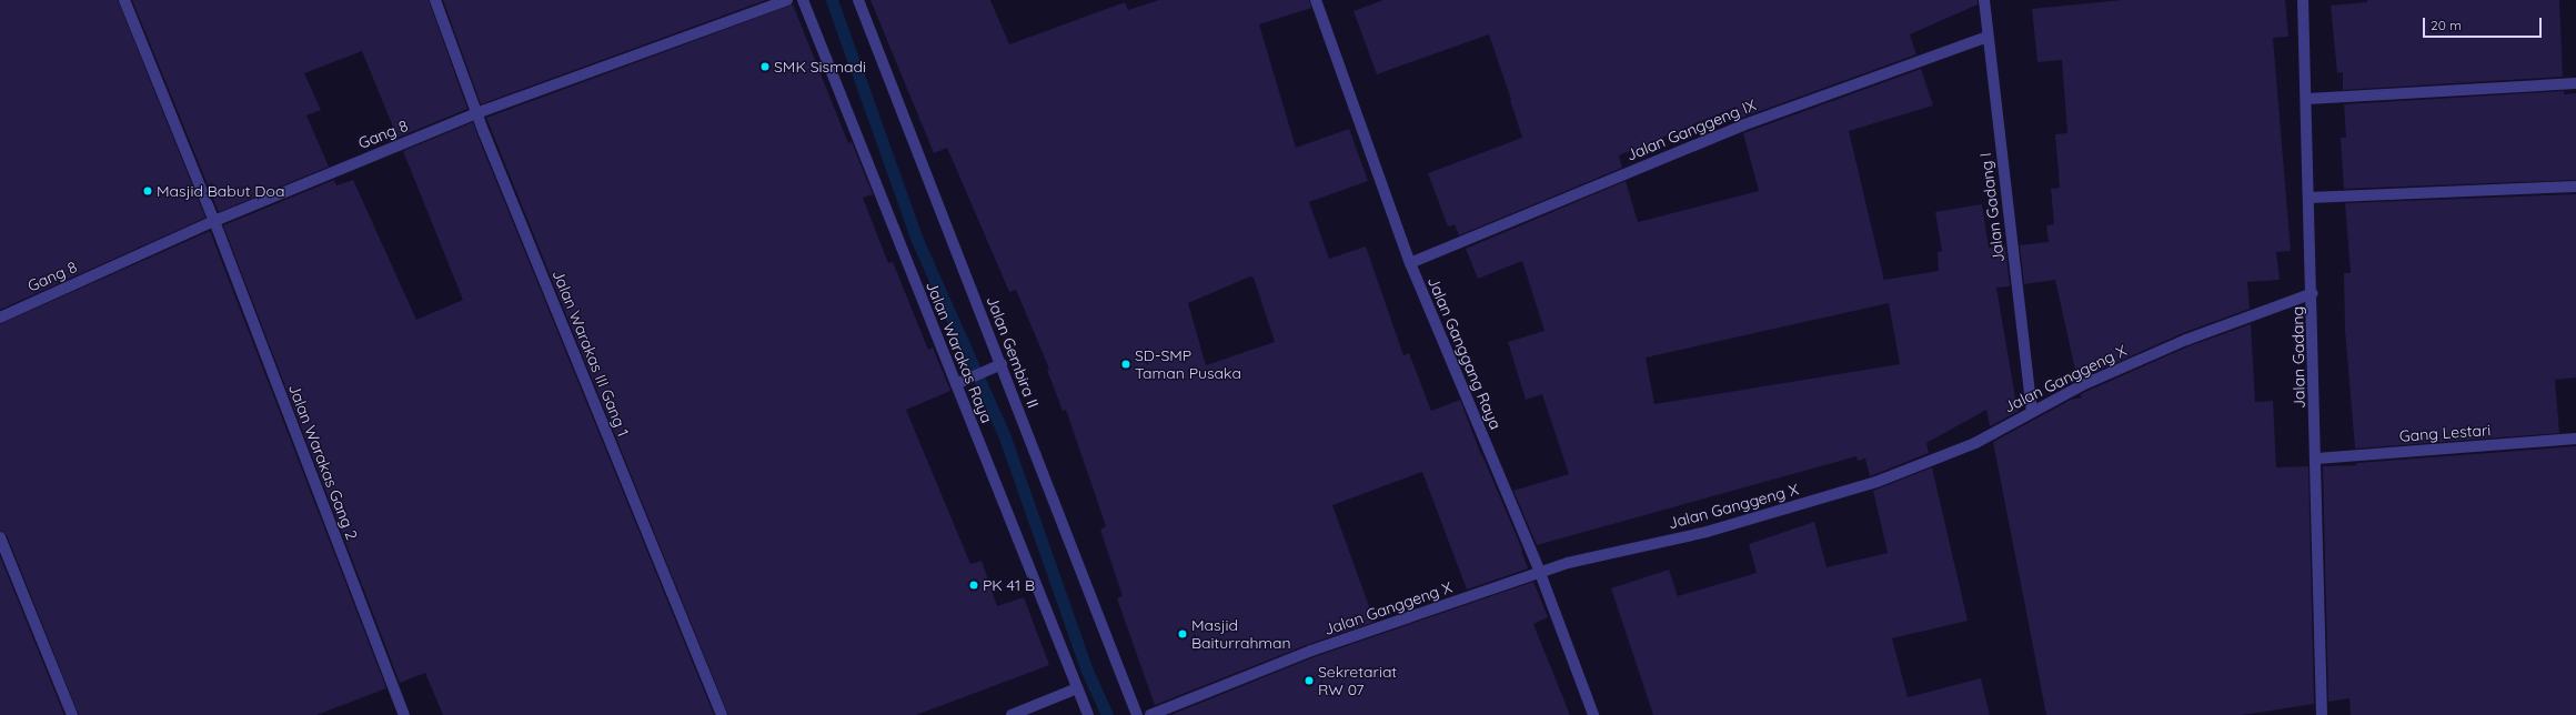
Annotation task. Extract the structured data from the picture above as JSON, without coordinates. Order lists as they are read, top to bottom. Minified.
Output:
{"streets":{"street":["Jalan Ganggeng IX","Gang 8","Jalan Gadang I","Jalan Warakas Raya","Jalan Gembira II","Jalan Warakas III Gang 1","Jalan Ganggang Raya","Jalan Gadang","Jalan Ganggeng X","Gang Lestari","Jalan Warakas Gang 2"]},"crossings":[["Jalan Ganggeng IX","Jalan Gadang I"],["Jalan Ganggeng IX","Jalan Ganggang Raya"],["Gang 8","Jalan Warakas III Gang 1"],["Gang 8","Jalan Warakas Gang 2"],["Jalan Gadang I","Jalan Ganggeng X"],["Jalan Ganggang Raya","Jalan Ganggeng X"],["Jalan Gadang","Jalan Ganggeng X"],["Jalan Gadang","Gang Lestari"]],"places":["SMK Sismadi","Masjid Babut Doa","SD-SMP Taman Pusaka","PK 41 B","Masjid Baiturrahman","Sekretariat RW 07"],"scale_bar":"20 m"}
